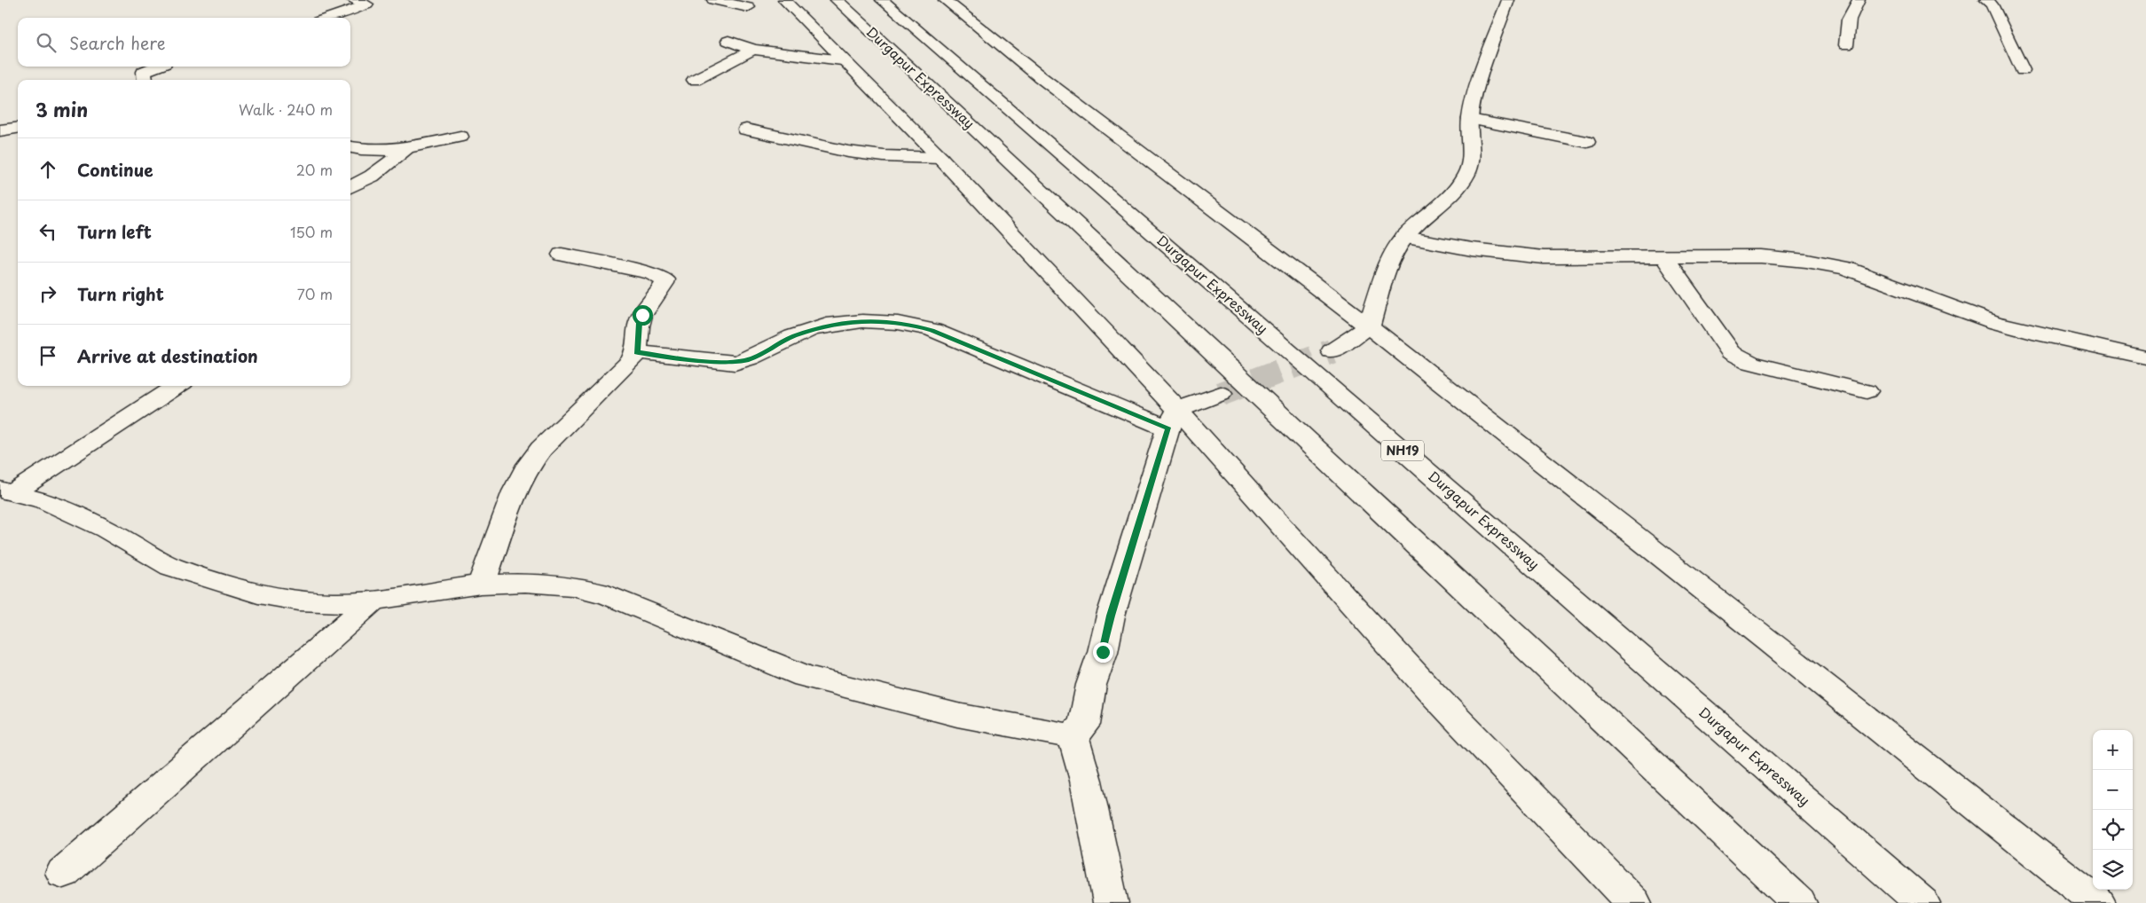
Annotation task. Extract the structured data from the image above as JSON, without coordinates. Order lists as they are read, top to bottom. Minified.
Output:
{"streets":{"main road":["Durgapur Expressway","NH19"]},"page":{"search":"Search here","heading":["3 min","Walk · 240 m"],"list":[["Continue","20 m"],["Turn left","150 m"],["Turn right","70 m"],"Arrive at destination"],"map_buttons":["+","−"]}}
